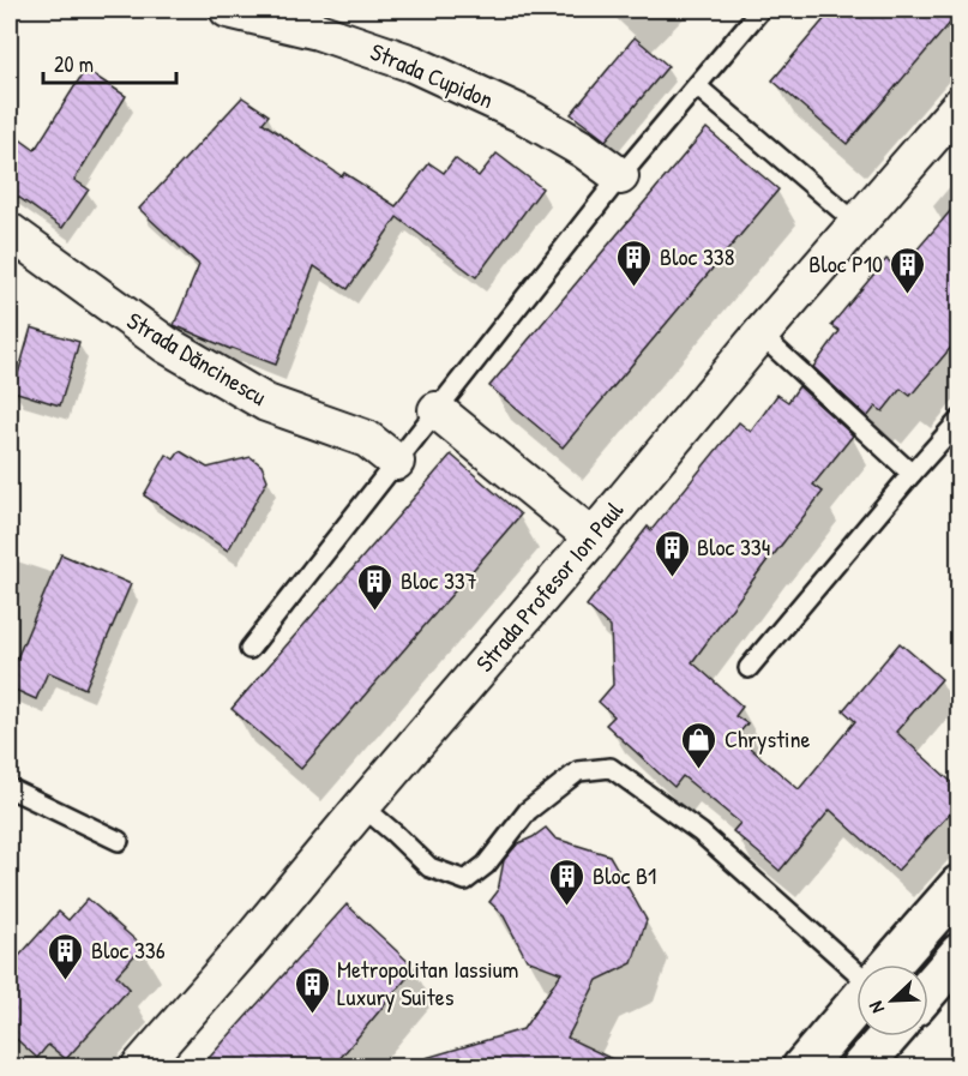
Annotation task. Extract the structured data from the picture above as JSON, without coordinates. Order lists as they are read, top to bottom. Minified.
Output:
{"streets":{"street":["Strada Cupidon","Strada Dăncinescu","Strada Profesor Ion Paul"]},"places":{"building":["Bloc 338","Bloc P10","Bloc 334","Bloc 337","Bloc B1","Bloc 336","Metropolitan Iassium Luxury Suites"],"shop":["Chrystine"]},"scale_bar":"20 m","north":"bottom left"}
